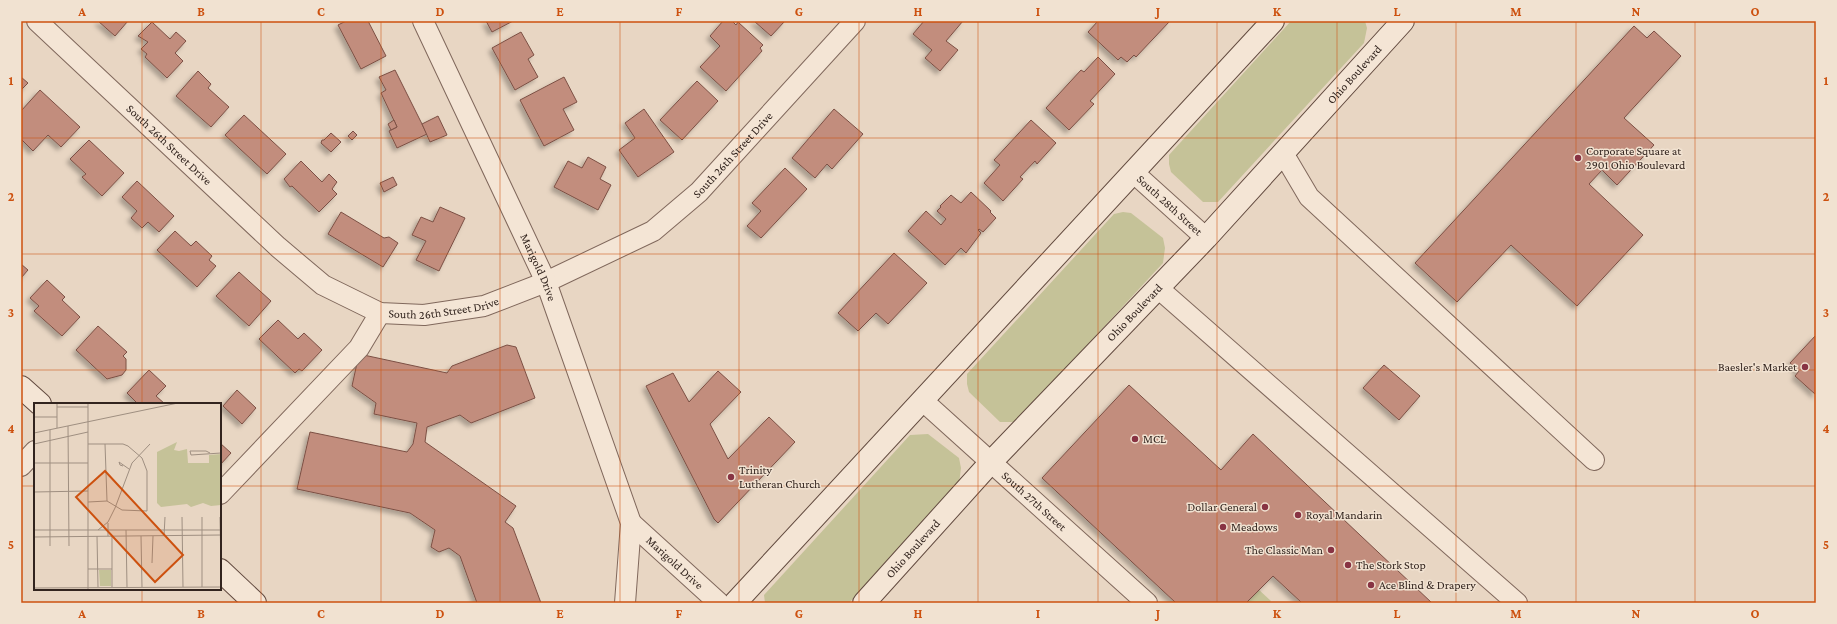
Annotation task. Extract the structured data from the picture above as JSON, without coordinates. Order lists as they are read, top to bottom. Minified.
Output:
{"streets":{"street":["Ohio Boulevard","South 26th Street Drive","South 28th Street","Marigold Drive","South 27th Street"]},"crossings":[["Ohio Boulevard","South 28th Street"],["Ohio Boulevard","South 27th Street"],["South 26th Street Drive","Marigold Drive"]],"places":["Corporate Square at 2901 Ohio Boulevard","Baesler's Market","MCL","Trinity Lutheran Church","Dollar General","Royal Mandarin","Meadows","The Classic Man","The Stork Stop","Ace Blind & Drapery"],"grid":{"columns":["A","B","C","D","E","F","G","H","I","J","K","L","M","N","O"],"rows":["1","2","3","4","5"]}}
